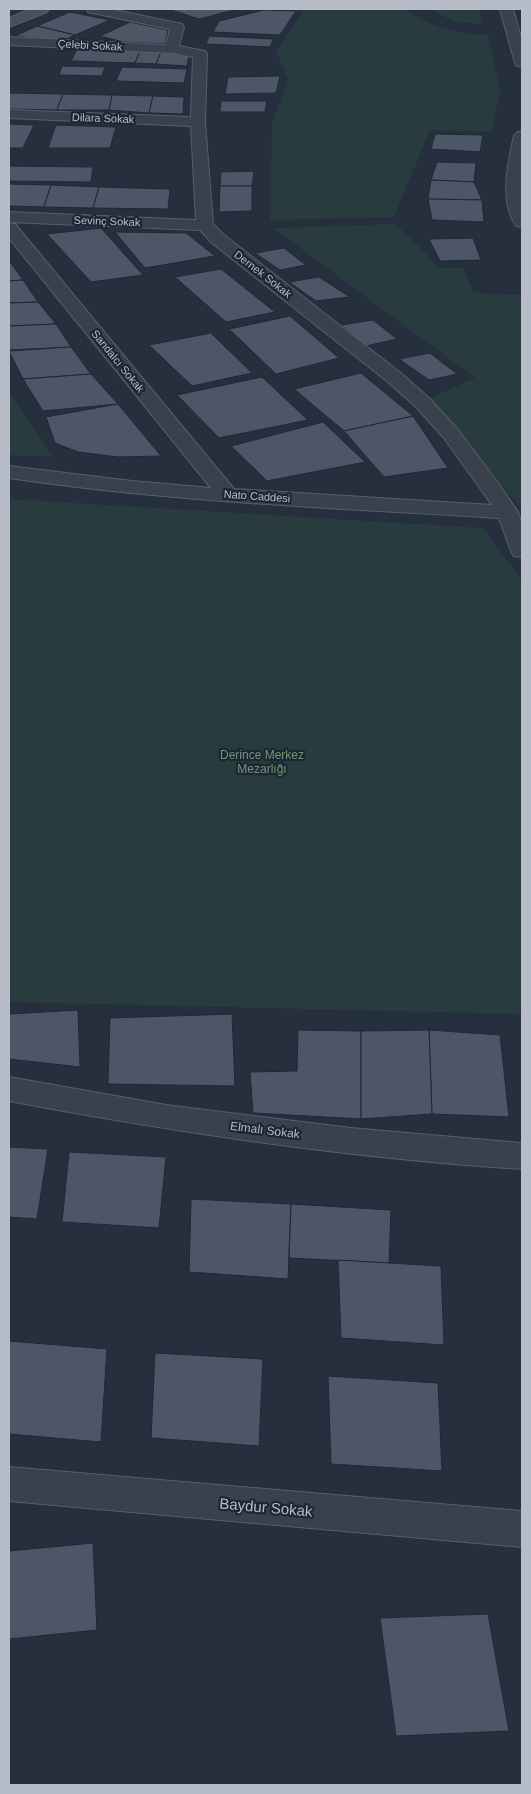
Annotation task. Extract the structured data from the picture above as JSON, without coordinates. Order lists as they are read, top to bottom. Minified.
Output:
{"streets":{"street":["Çelebi Sokak","Dilara Sokak","Sevinç Sokak","Dernek Sokak","Sandalcı Sokak","Nato Caddesi","Elmalı Sokak","Baydur Sokak"]},"crossings":[["Sevinç Sokak","Dernek Sokak"],["Dernek Sokak","Nato Caddesi"],["Sandalcı Sokak","Nato Caddesi"]],"parks":["Derince Merkez Mezarlığı"]}
